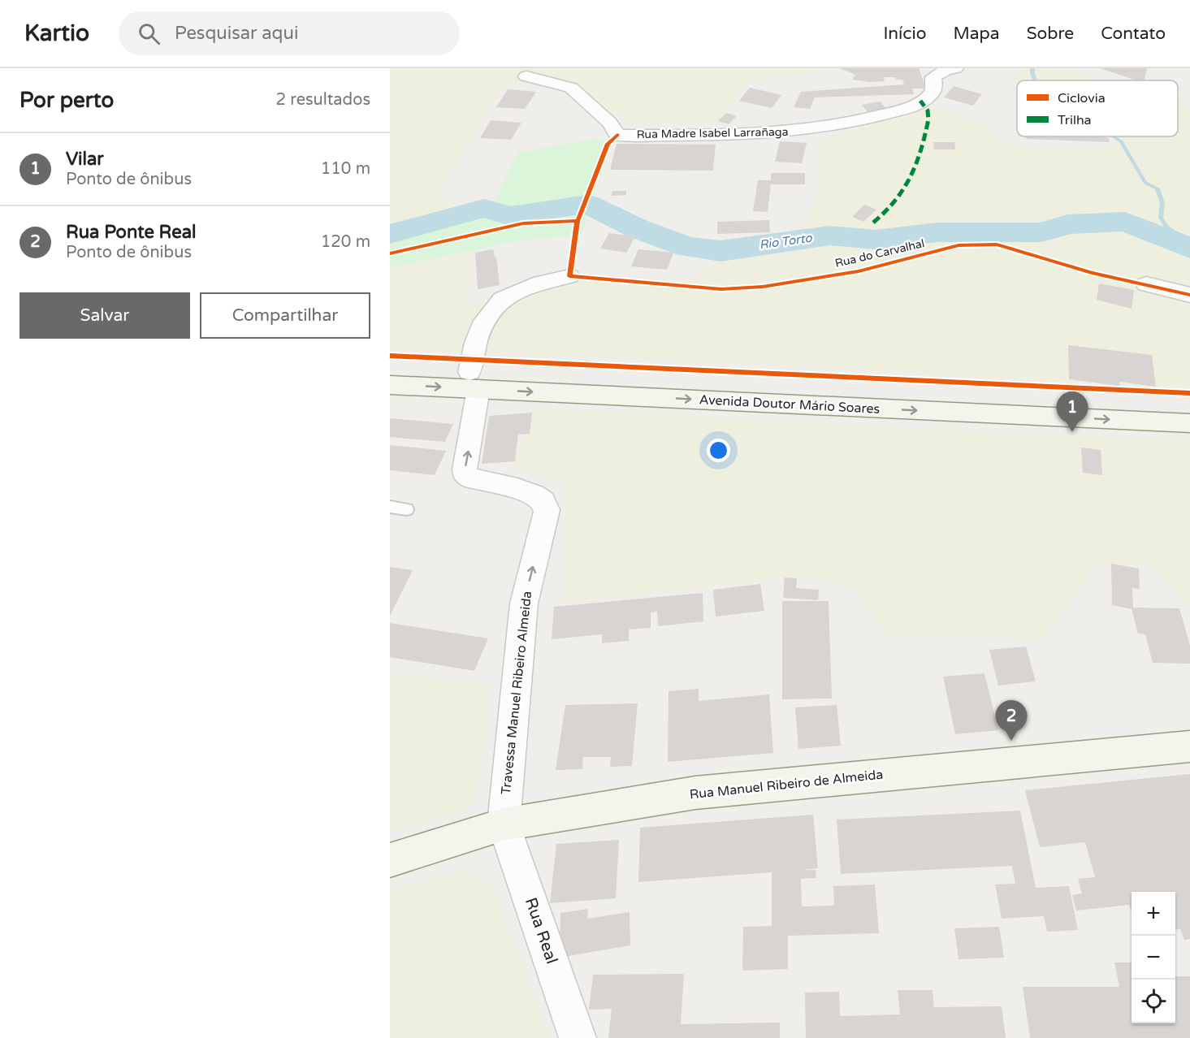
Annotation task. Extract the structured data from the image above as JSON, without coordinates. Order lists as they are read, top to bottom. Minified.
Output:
{"streets":{"main road":["Avenida Doutor Mário Soares","Rua Manuel Ribeiro de Almeida"],"street":["Rua Madre Isabel Larrañaga","Travessa Manuel Ribeiro Almeida","Rua Real"],"cycle path":["Rua do Carvalhal"]},"crossings":[["Avenida Doutor Mário Soares","Travessa Manuel Ribeiro Almeida"],["Travessa Manuel Ribeiro Almeida","Rua Manuel Ribeiro de Almeida"],["Travessa Manuel Ribeiro Almeida","Rua Real"],["Rua Manuel Ribeiro de Almeida","Rua Real"]],"one_way":["Travessa Manuel Ribeiro Almeida"],"water":["Rio Torto"],"legend":["Ciclovia","Trilha"],"page":{"header":"Kartio","search":"Pesquisar aqui","nav":["Início","Mapa","Sobre","Contato"],"heading":["Por perto","2 resultados"],"list":[{"mark":"1","name":"Vilar","note":"Ponto de ônibus","value":"110 m"},{"mark":"2","name":"Rua Ponte Real","note":"Ponto de ônibus","value":"120 m"}],"buttons":["Salvar","Compartilhar"],"pins":["1","2"],"map_buttons":["+","−"]}}
